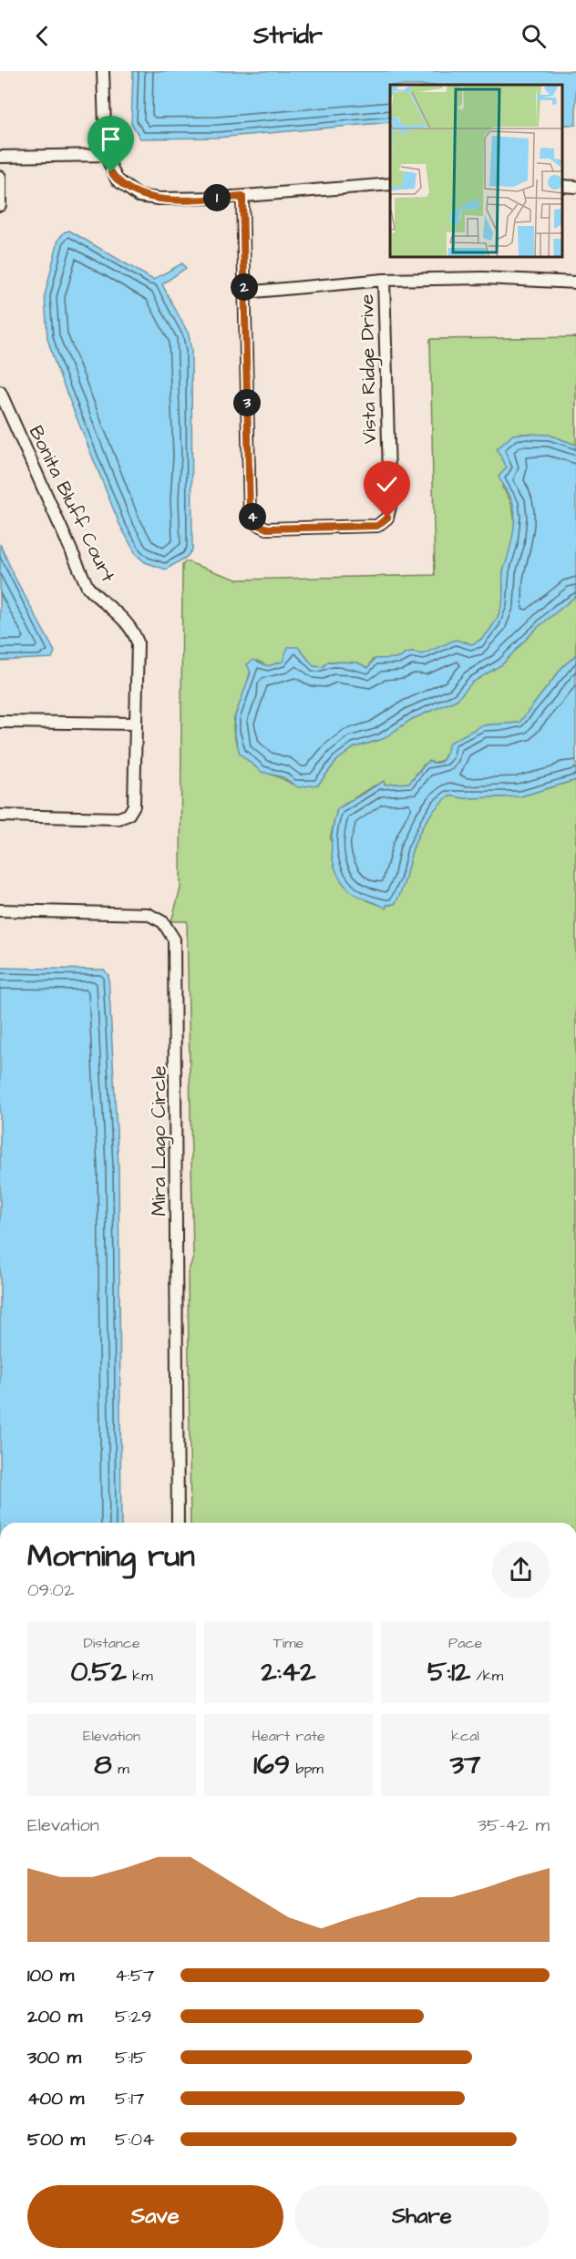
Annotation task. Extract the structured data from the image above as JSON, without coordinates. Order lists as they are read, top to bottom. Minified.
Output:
{"streets":{"street":["Vista Ridge Drive","Bonita Bluff Court","Mira Lago Circle"]},"page":{"header":"Stridr","pins":["1","2","3","4"],"heading":["Morning run","09:02"],"stats":[["Distance","0.52 km"],["Time","2:42"],["Pace","5:12 /km"],["Elevation","8 m"],["Heart rate","169 bpm"],["kcal","37"]],"chart":["Elevation","35–42 m"],"list":[{"name":"100 m","note":"4:57"},{"name":"200 m","note":"5:29"},{"name":"300 m","note":"5:15"},{"name":"400 m","note":"5:17"},{"name":"500 m","note":"5:04"}],"buttons":["Save","Share"]}}
